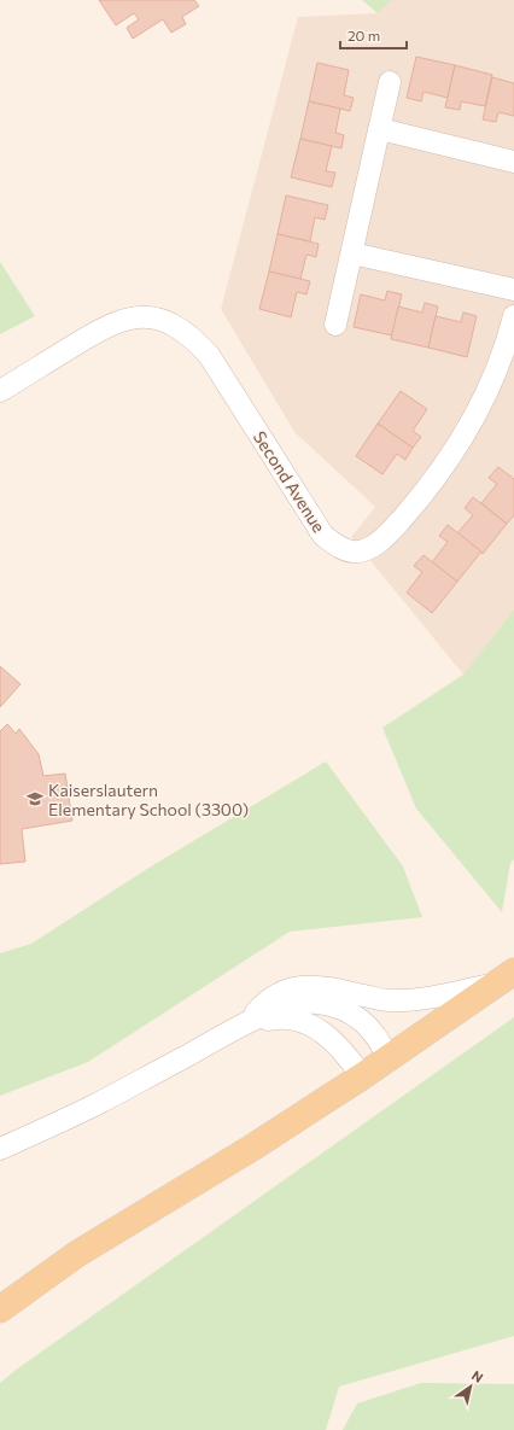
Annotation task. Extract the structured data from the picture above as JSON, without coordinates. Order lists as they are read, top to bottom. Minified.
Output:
{"streets":{"street":["Second Avenue"]},"places":{"school or university":["Kaiserslautern Elementary School (3300)"]},"scale_bar":"20 m","north":"top right"}
